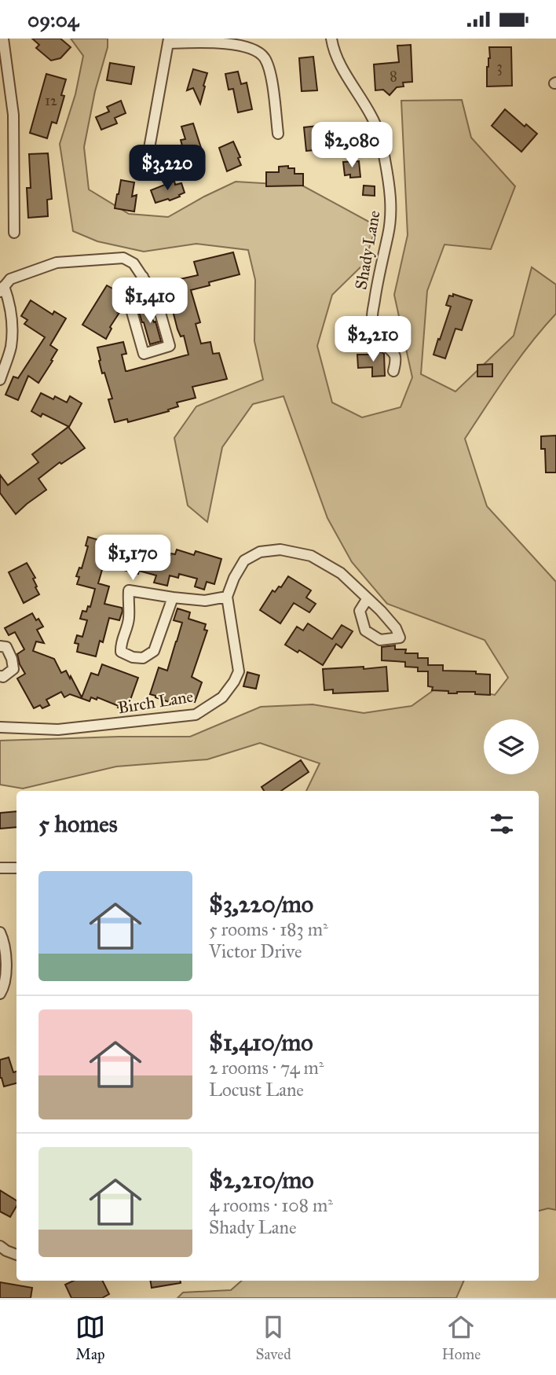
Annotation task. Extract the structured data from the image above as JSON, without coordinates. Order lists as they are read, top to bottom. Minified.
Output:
{"streets":{"street":["Shady Lane","Birch Lane"]},"house_numbers":["3","8","12"],"page":{"status":"09:04","price":["$2,080","$3,220","$1,410","$2,210","$1,170"],"heading":"5 homes","list":[{"name":"$3,220/mo","note":"5 rooms · 183 m² · Victor Drive"},{"name":"$1,410/mo","note":"2 rooms · 74 m² · Locust Lane"},{"name":"$2,210/mo","note":"4 rooms · 108 m² · Shady Lane"}],"tabs":["Map","Saved","Home"]}}
